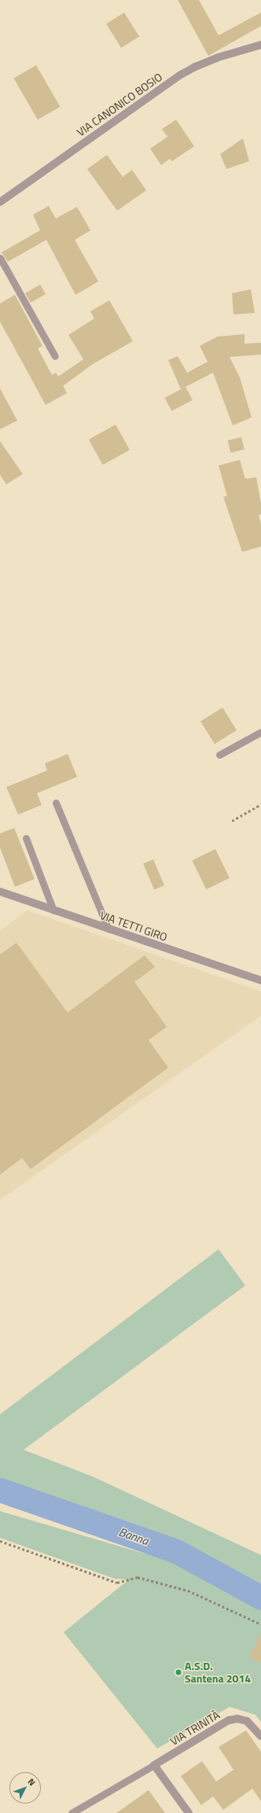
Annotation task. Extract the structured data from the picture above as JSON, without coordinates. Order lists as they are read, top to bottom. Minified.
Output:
{"streets":{"street":["VIA CANONICO BOSIO","VIA TETTI GIRO","VIA TRINITÀ"]},"water":["Banna"],"places":["A.S.D. Santena 2014"],"north":"top right"}
